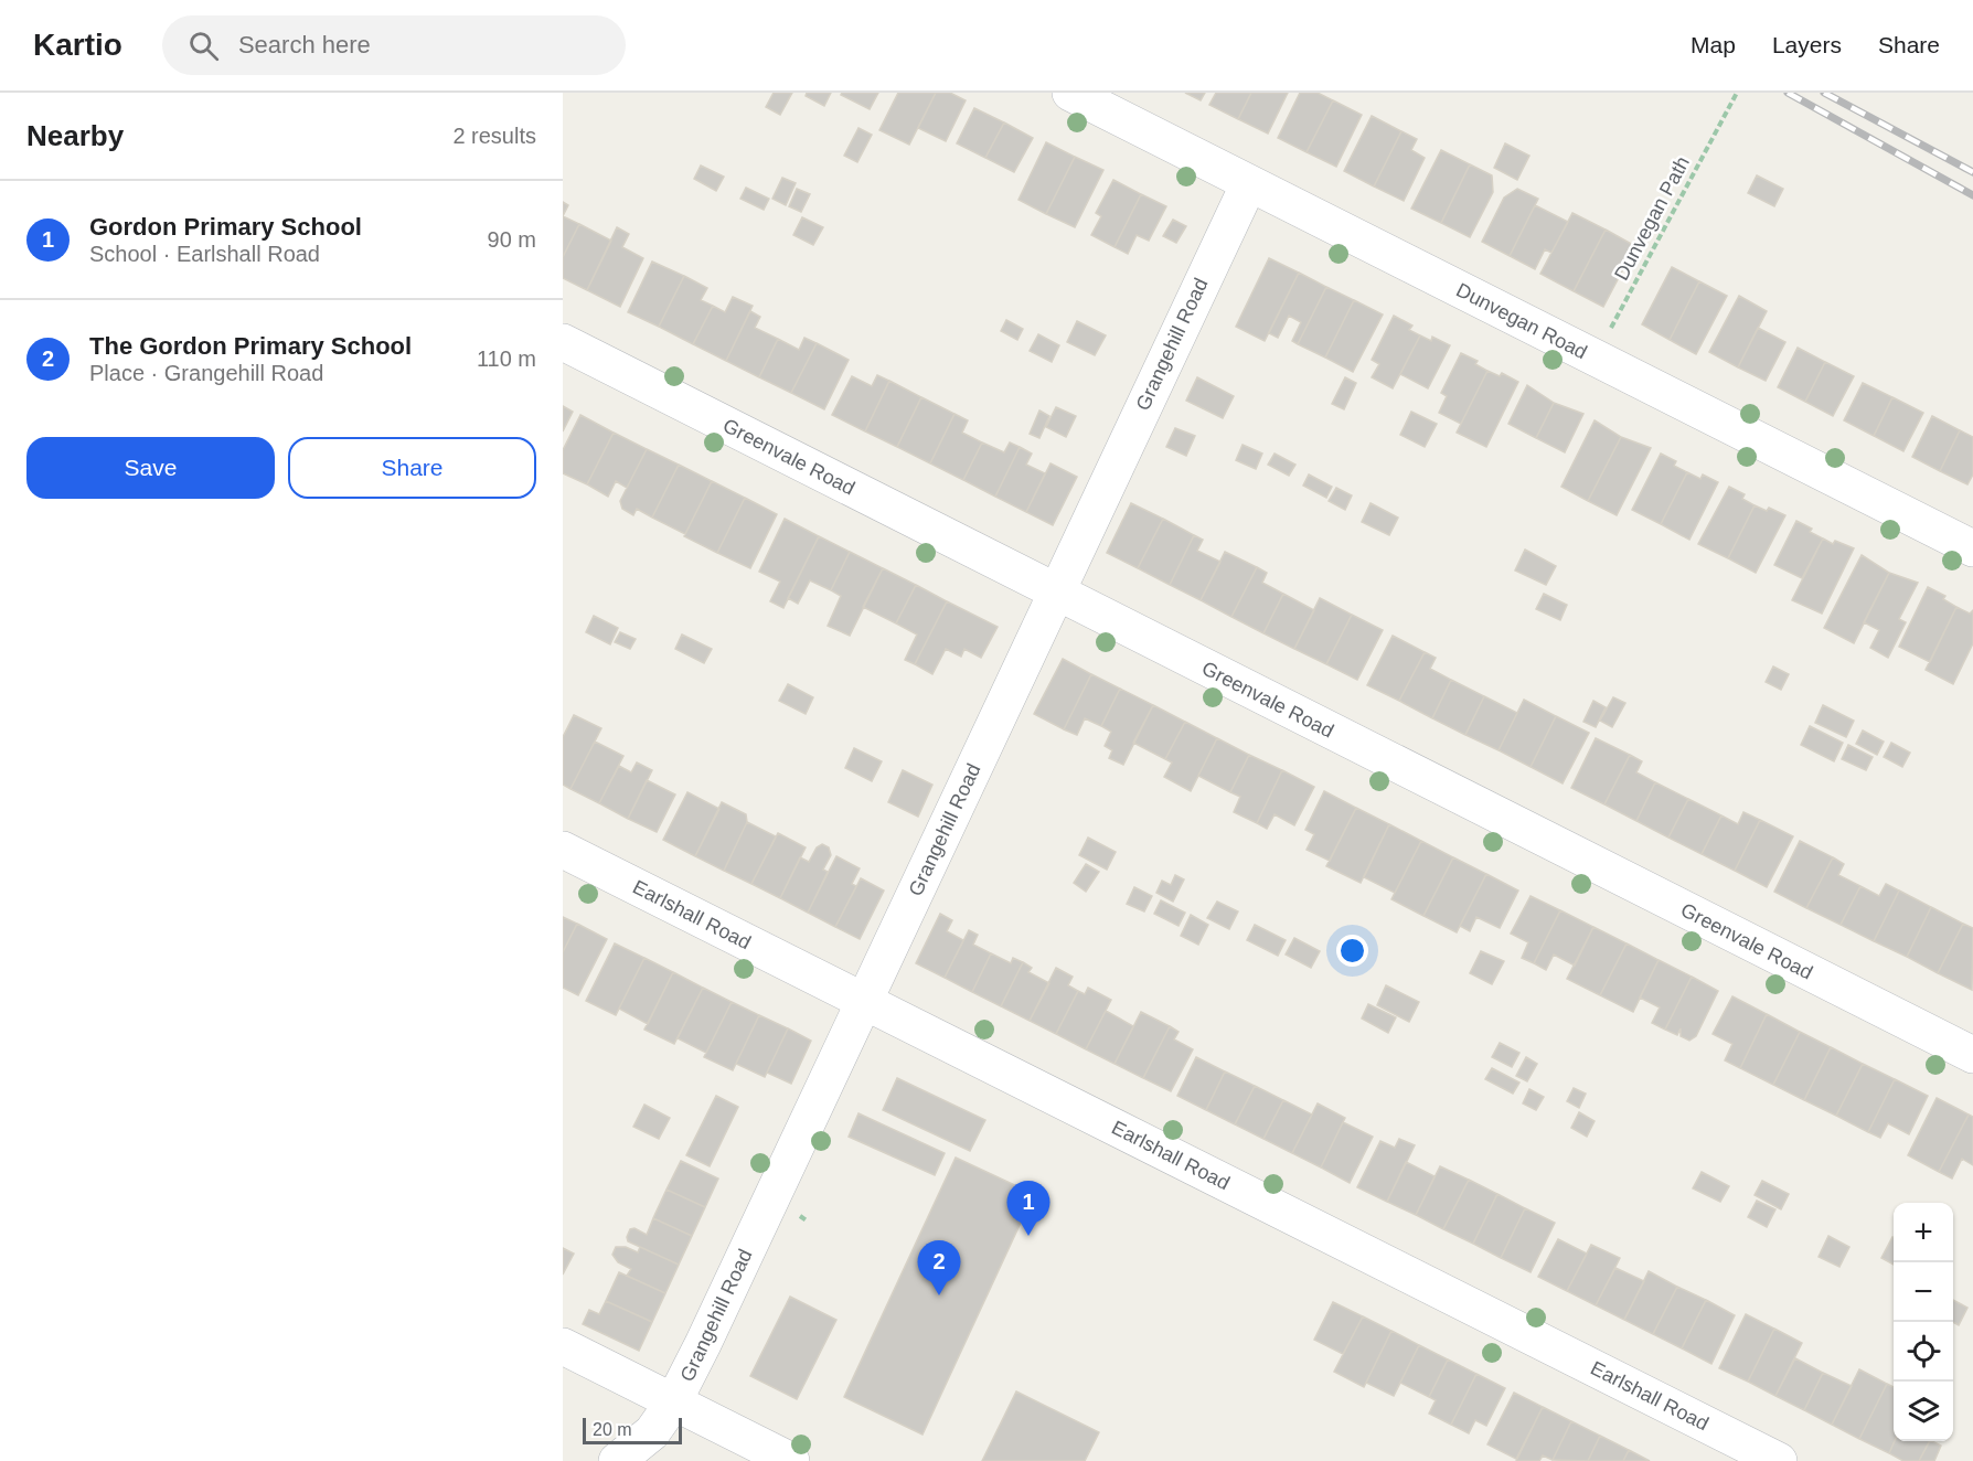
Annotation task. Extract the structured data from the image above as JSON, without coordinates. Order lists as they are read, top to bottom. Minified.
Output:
{"streets":{"street":["Dunvegan Road","Grangehill Road","Greenvale Road","Earlshall Road"],"path":["Dunvegan Path"]},"crossings":[["Dunvegan Path","Dunvegan Road"],["Dunvegan Road","Grangehill Road"],["Grangehill Road","Greenvale Road"],["Grangehill Road","Earlshall Road"]],"scale_bar":"20 m","page":{"header":"Kartio","search":"Search here","nav":["Map","Layers","Share"],"heading":["Nearby","2 results"],"list":[{"mark":"1","name":"Gordon Primary School","note":"School · Earlshall Road","value":"90 m"},{"mark":"2","name":"The Gordon Primary School","note":"Place · Grangehill Road","value":"110 m"}],"buttons":["Save","Share"],"pins":["1","2"],"map_buttons":["+","−"],"scale":"20 m"}}
